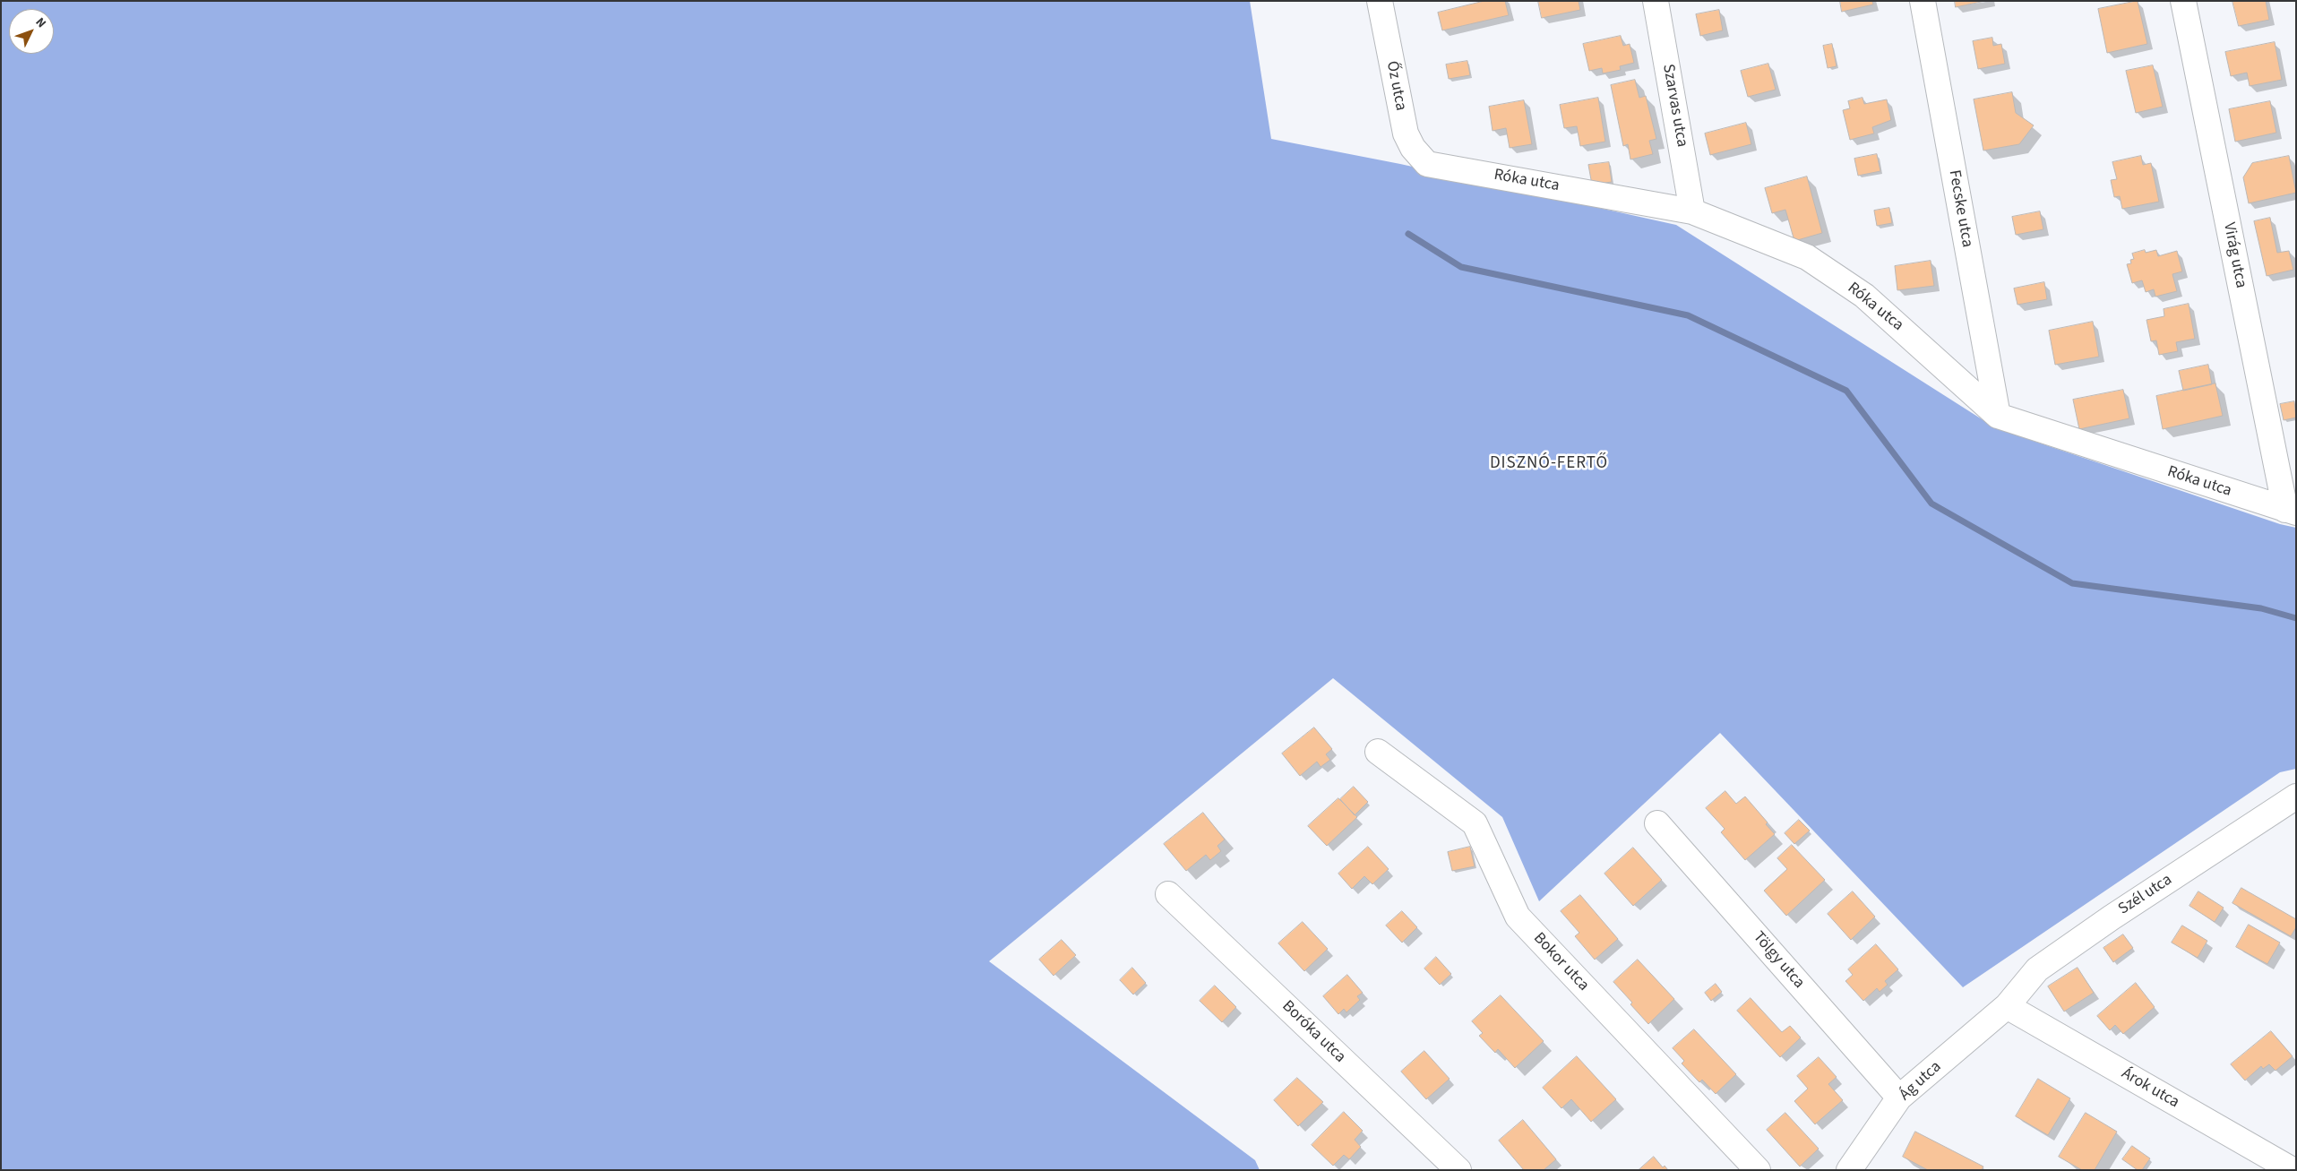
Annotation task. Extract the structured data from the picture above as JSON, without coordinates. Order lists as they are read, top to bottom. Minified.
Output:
{"streets":{"street":["Őz utca","Szarvas utca","Róka utca","Fecske utca","Virág utca","Szél utca","Tölgy utca","Bokor utca","Boróka utca","Ág utca","Árok utca"]},"crossings":[["Őz utca","Róka utca"],["Szarvas utca","Róka utca"],["Róka utca","Fecske utca"],["Róka utca","Virág utca"],["Szél utca","Ág utca"],["Szél utca","Árok utca"],["Tölgy utca","Ág utca"],["Ág utca","Árok utca"]],"districts":["DISZNÓ-FERTŐ"],"north":"top right"}
